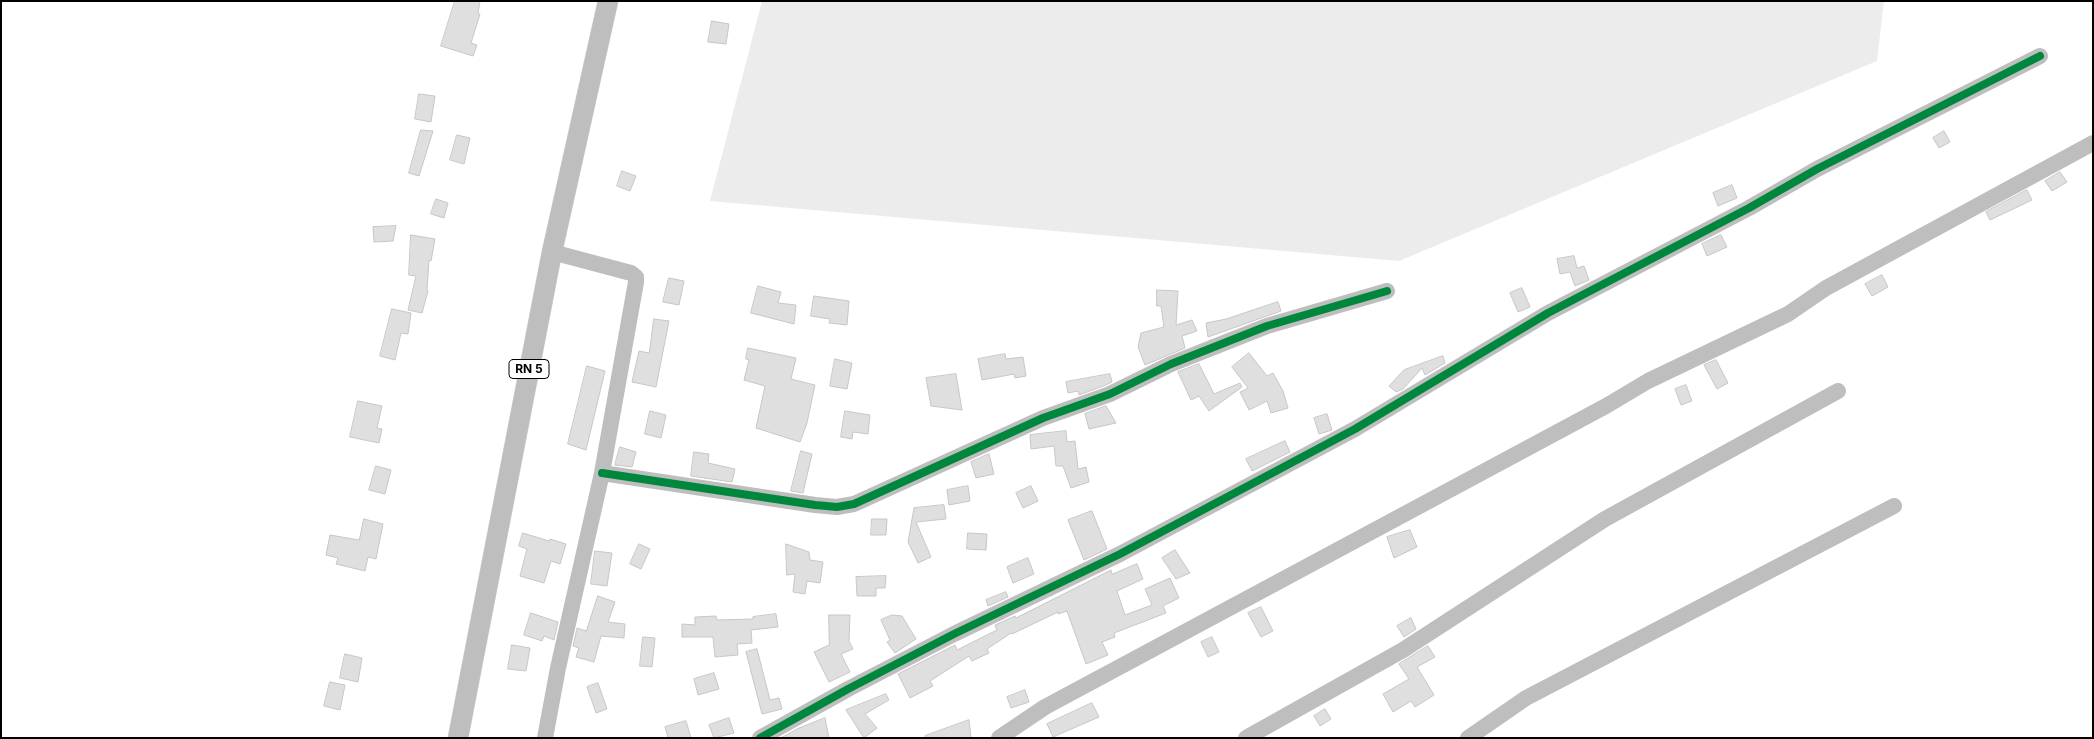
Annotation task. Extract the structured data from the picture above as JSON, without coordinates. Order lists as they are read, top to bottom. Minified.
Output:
{"streets":{"main road":["RN 5"]}}
